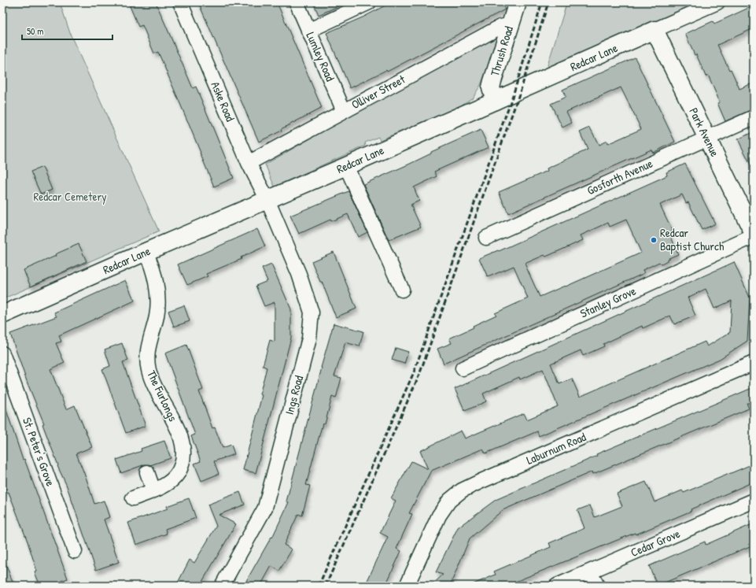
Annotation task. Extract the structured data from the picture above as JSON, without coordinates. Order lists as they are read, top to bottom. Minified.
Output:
{"streets":{"main road":["Thrush Road","Redcar Lane","Park Avenue"],"street":["Lumley Road","Olliver Street","Aske Road","Gosforth Avenue","Stanley Grove","Ings Road","The Furlongs","Laburnum Road","St. Peter's Grove","Cedar Grove"]},"crossings":[["Thrush Road","Redcar Lane"],["Thrush Road","Olliver Street"],["Lumley Road","Olliver Street"],["Redcar Lane","Aske Road"],["Redcar Lane","Park Avenue"],["Redcar Lane","Ings Road"],["Redcar Lane","The Furlongs"],["Olliver Street","Aske Road"],["Aske Road","Ings Road"],["Park Avenue","Gosforth Avenue"],["Park Avenue","Stanley Grove"]],"parks":["Redcar Cemetery"],"places":["Redcar Baptist Church"],"scale_bar":"50 m"}
